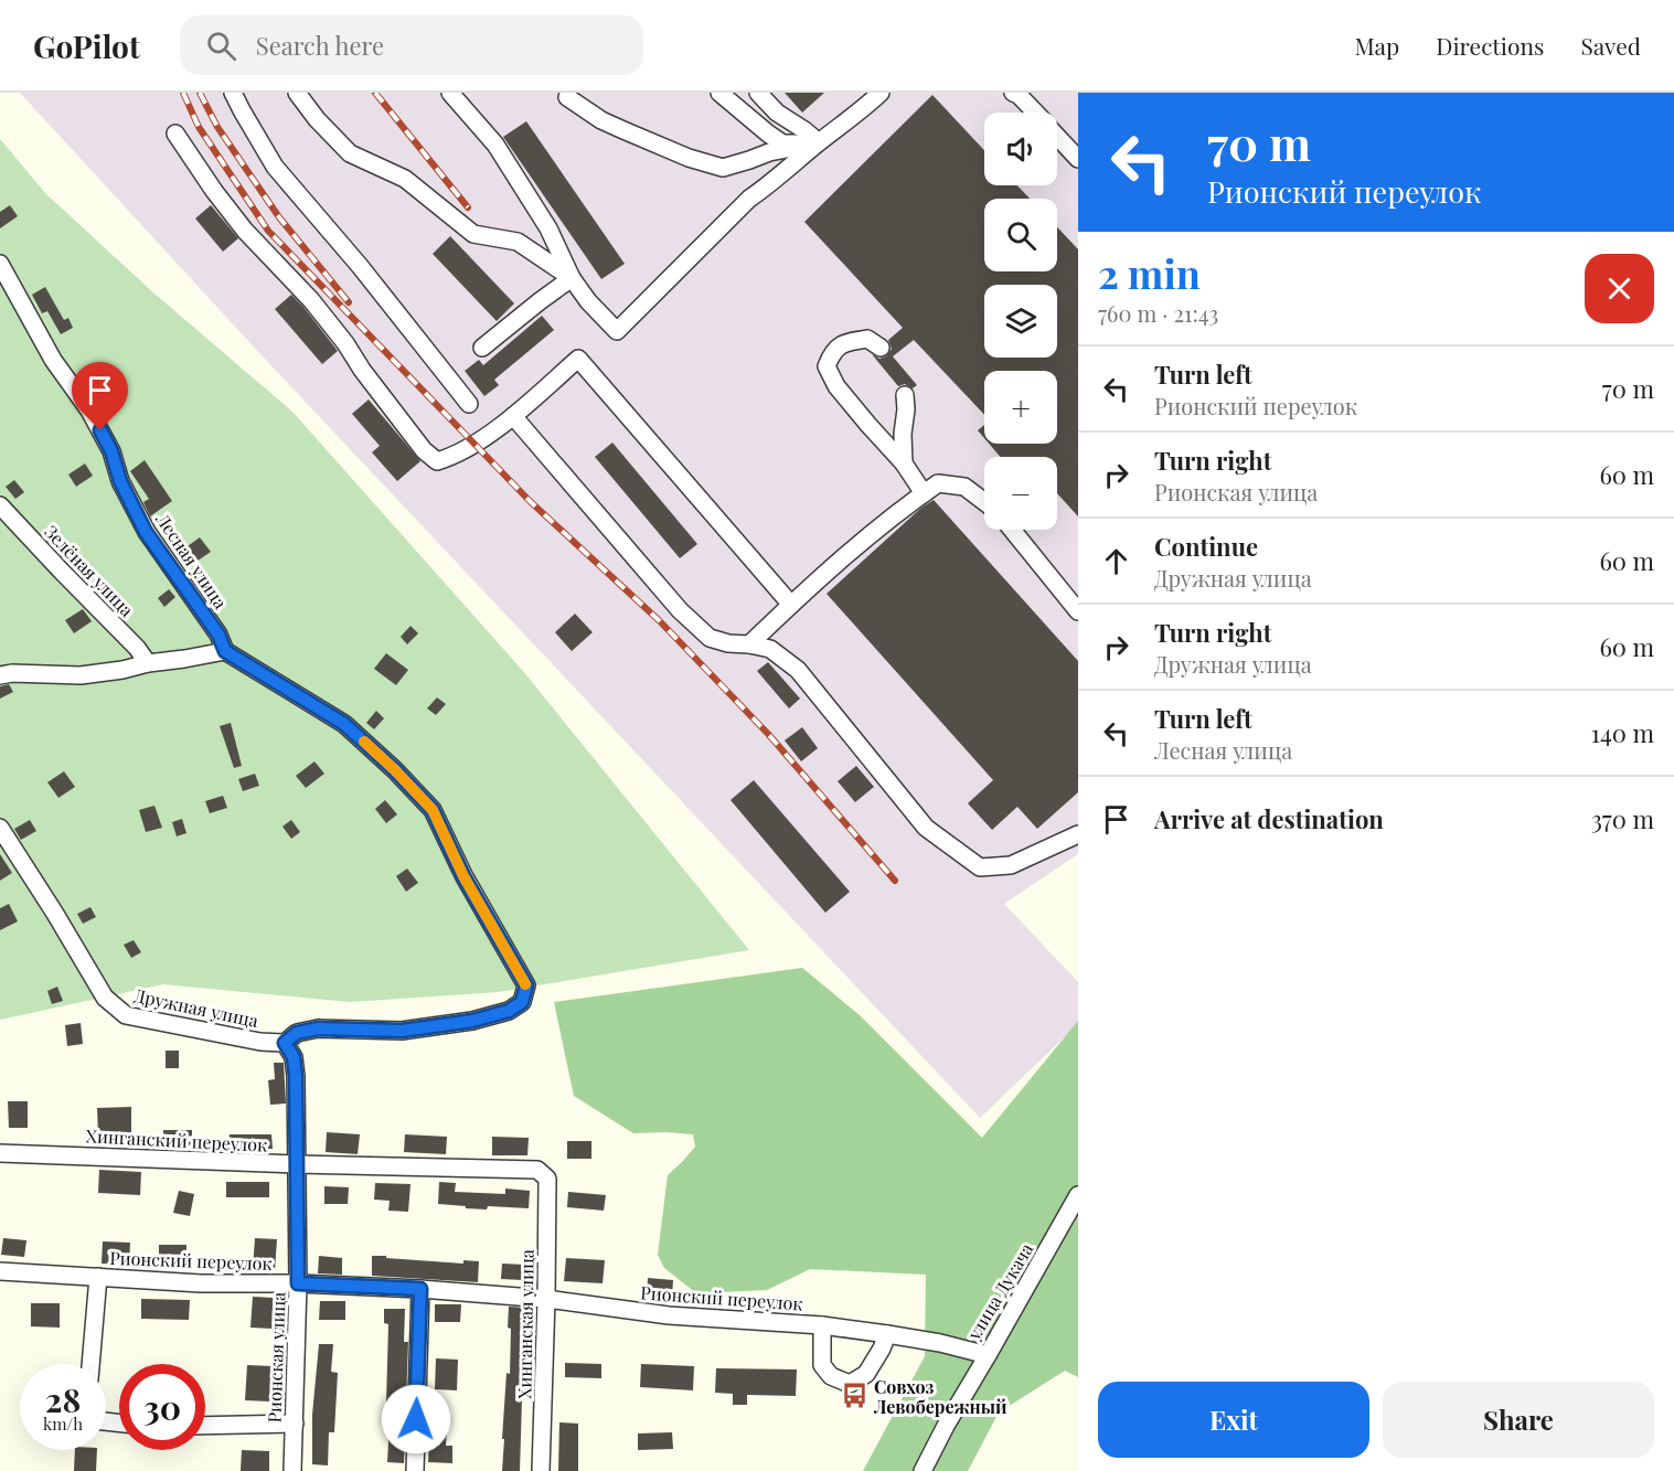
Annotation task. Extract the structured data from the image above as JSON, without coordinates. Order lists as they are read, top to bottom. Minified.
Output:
{"streets":{"street":["Лесная улица","Зелёная улица","Дружная улица","Хинганский переулок","Рионский переулок","улица Дукача","Хинганская улица","Рионская улица"]},"crossings":[["Лесная улица","Дружная улица"],["Хинганский переулок","Хинганская улица"],["Хинганский переулок","Рионская улица"],["Рионский переулок","улица Дукача"],["Рионский переулок","Хинганская улица"],["Рионский переулок","Рионская улица"]],"places":{"bus stop":["Совхоз Левобережный"]},"page":{"header":"GoPilot","search":"Search here","nav":["Map","Directions","Saved"],"turn":["70 m","Рионский переулок"],"map_buttons":["+","−"],"heading":["2 min","760 m · 21:43"],"list":[{"name":"Turn left","note":"Рионский переулок","value":"70 m"},{"name":"Turn right","note":"Рионская улица","value":"60 m"},{"name":"Continue","note":"Дружная улица","value":"60 m"},{"name":"Turn right","note":"Дружная улица","value":"60 m"},{"name":"Turn left","note":"Лесная улица","value":"140 m"},{"name":"Arrive at destination","value":"370 m"}],"speed":"28 km/h","limit":"30","buttons":["Exit","Share"]}}
